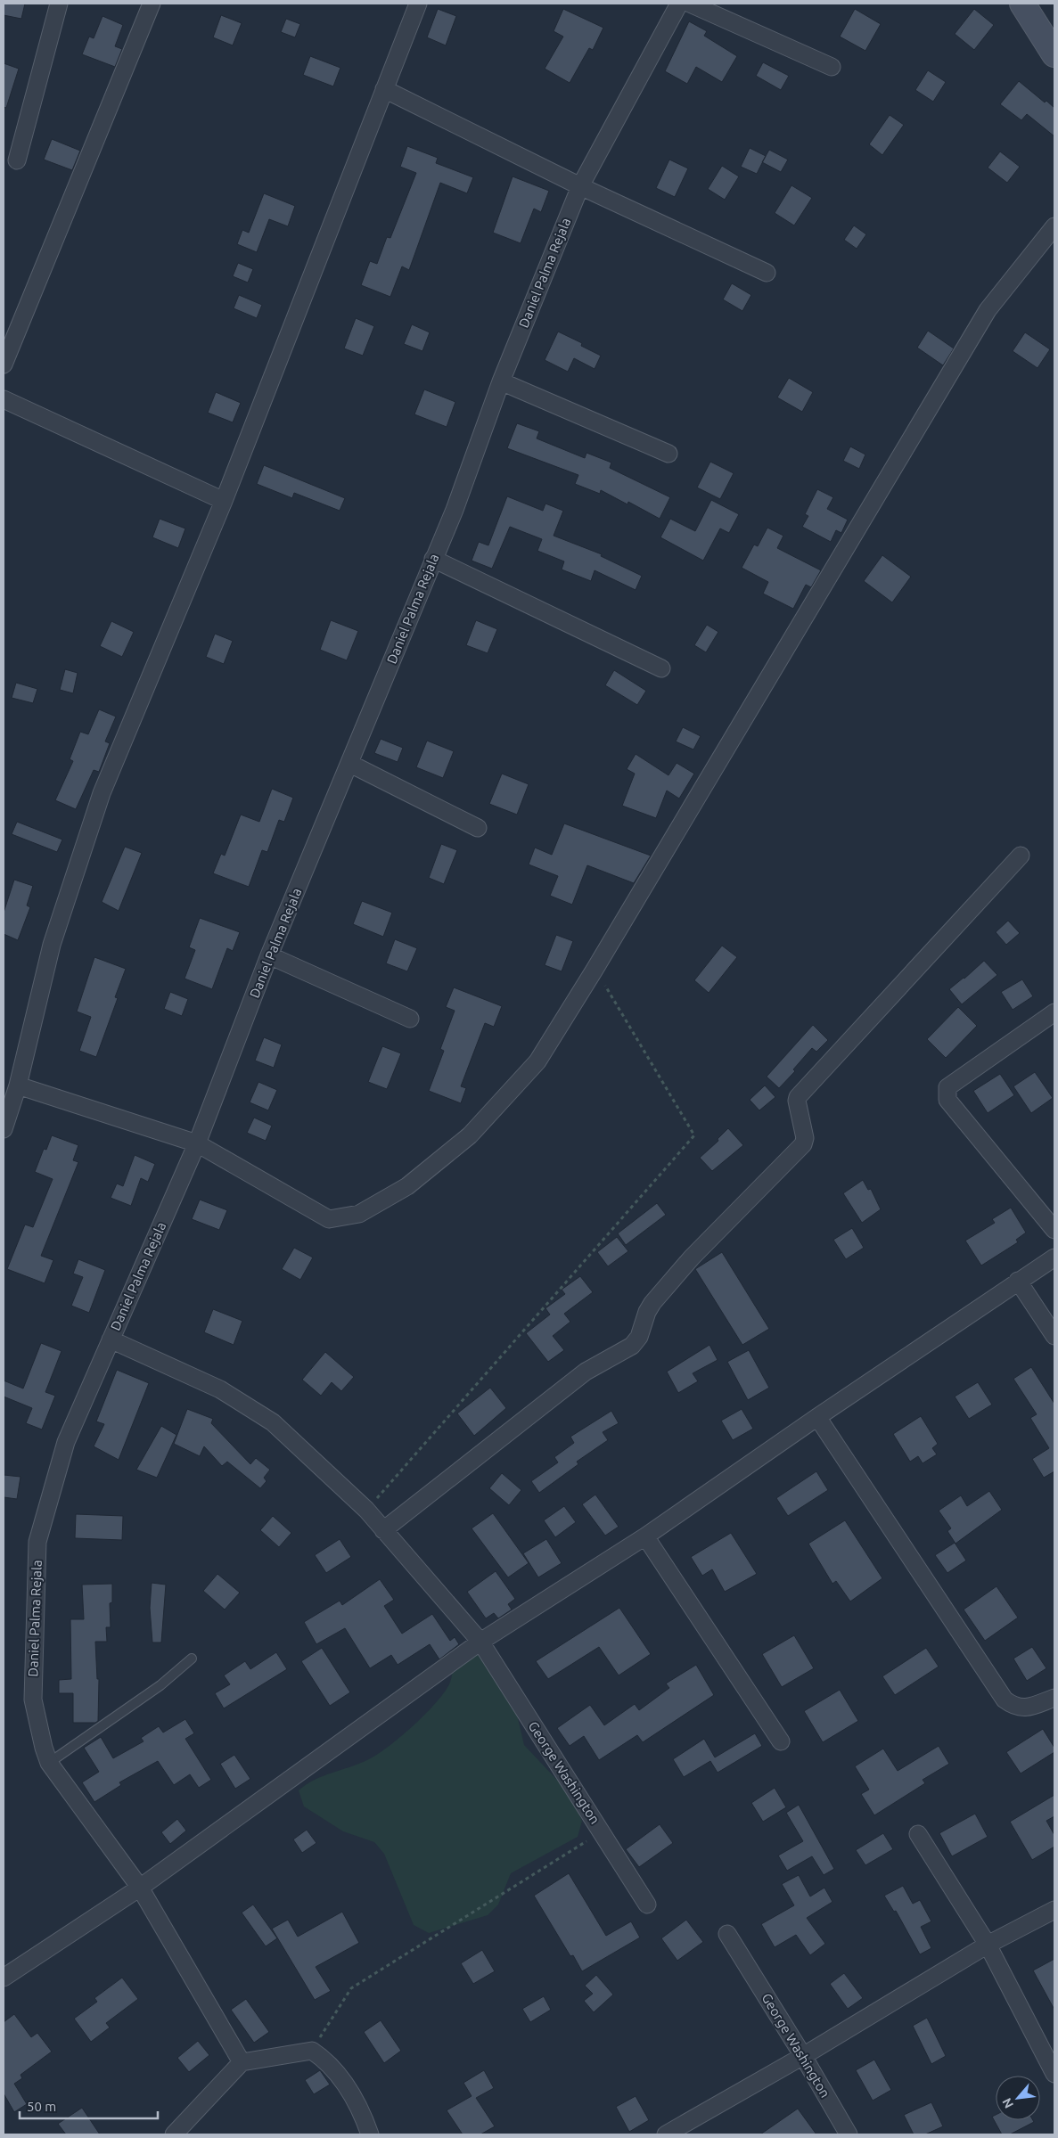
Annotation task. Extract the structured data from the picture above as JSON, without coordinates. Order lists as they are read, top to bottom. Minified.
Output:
{"streets":{"street":["Daniel Palma Rejala","George Washington"]},"crossings":[["Daniel Palma Rejala","George Washington"]],"scale_bar":"50 m","north":"bottom left"}
